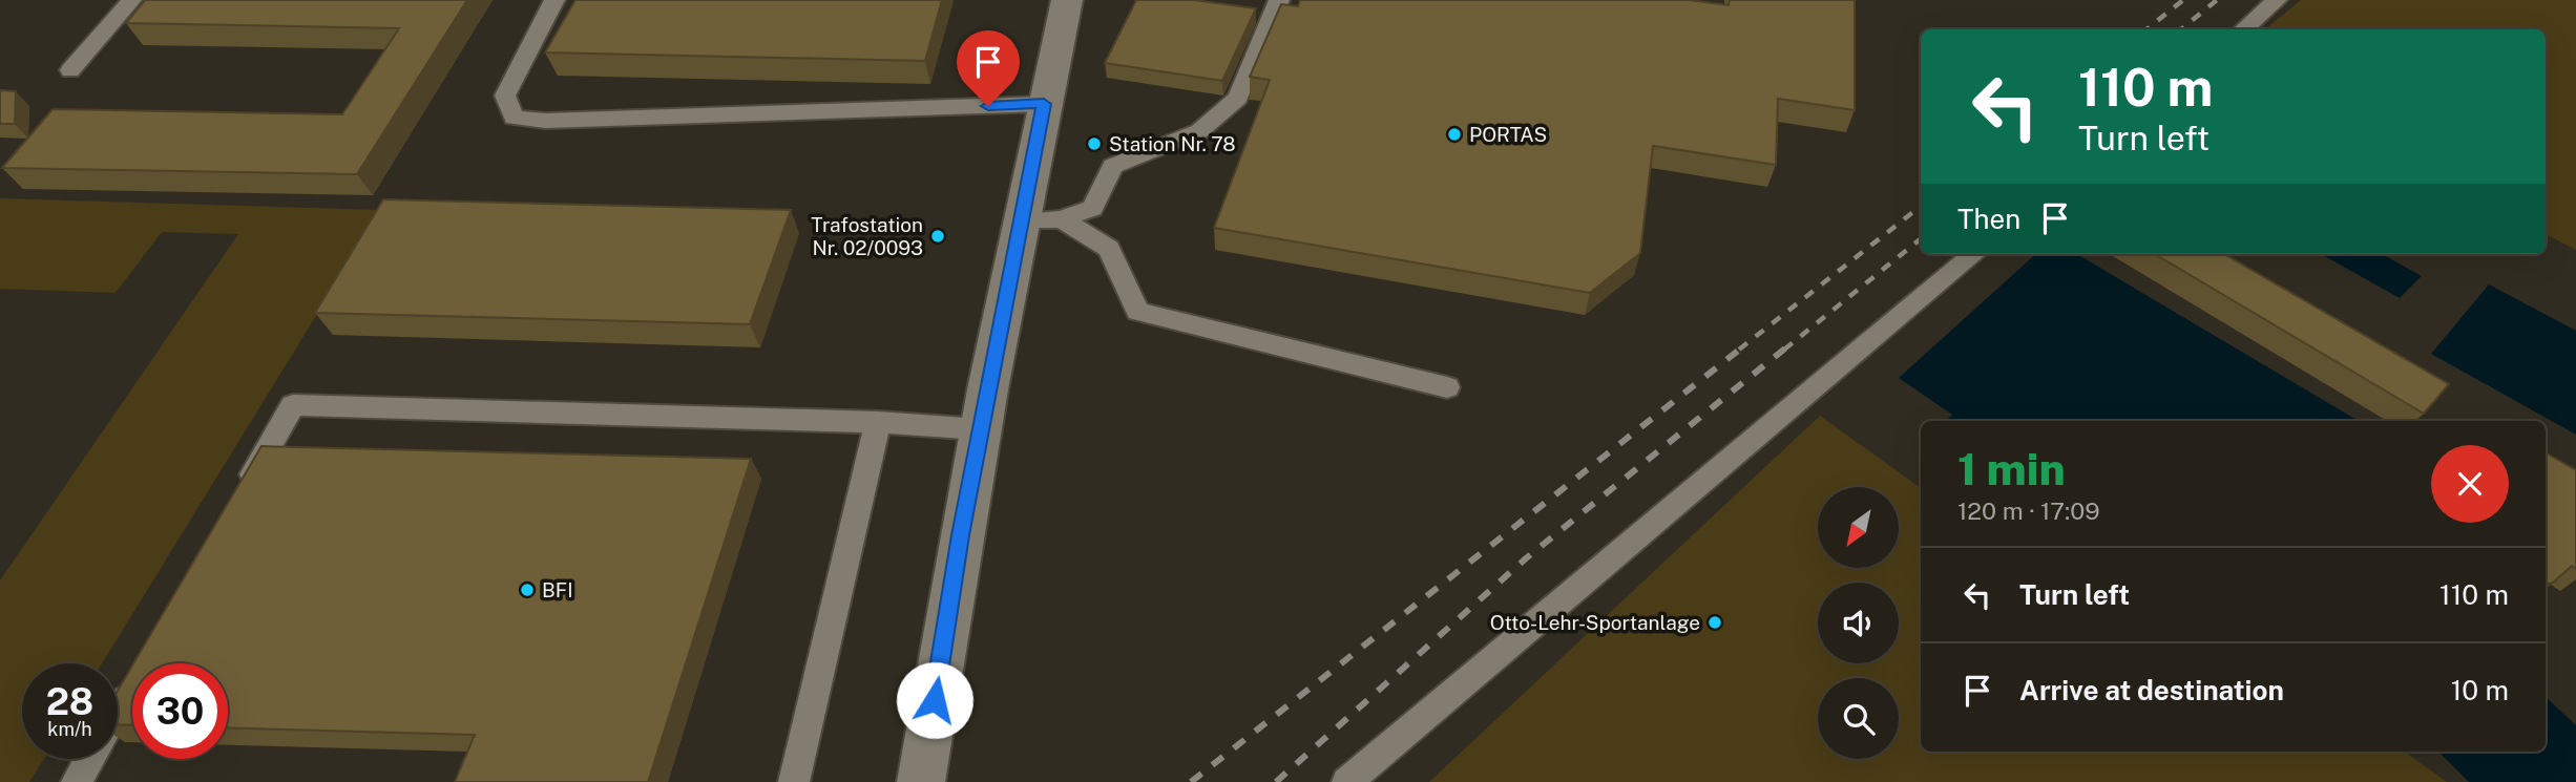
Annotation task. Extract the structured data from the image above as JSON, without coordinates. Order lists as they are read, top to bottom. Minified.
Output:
{"places":["PORTAS","Station Nr. 78","Trafostation Nr. 02/0093","BFI","Otto-Lehr-Sportanlage"],"north":"bottom left","page":{"turn":["110 m","Turn left"],"then":"Then","heading":["1 min","120 m · 17:09"],"list":[{"name":"Turn left","value":"110 m"},{"name":"Arrive at destination","value":"10 m"}],"speed":"28 km/h","limit":"30"}}
